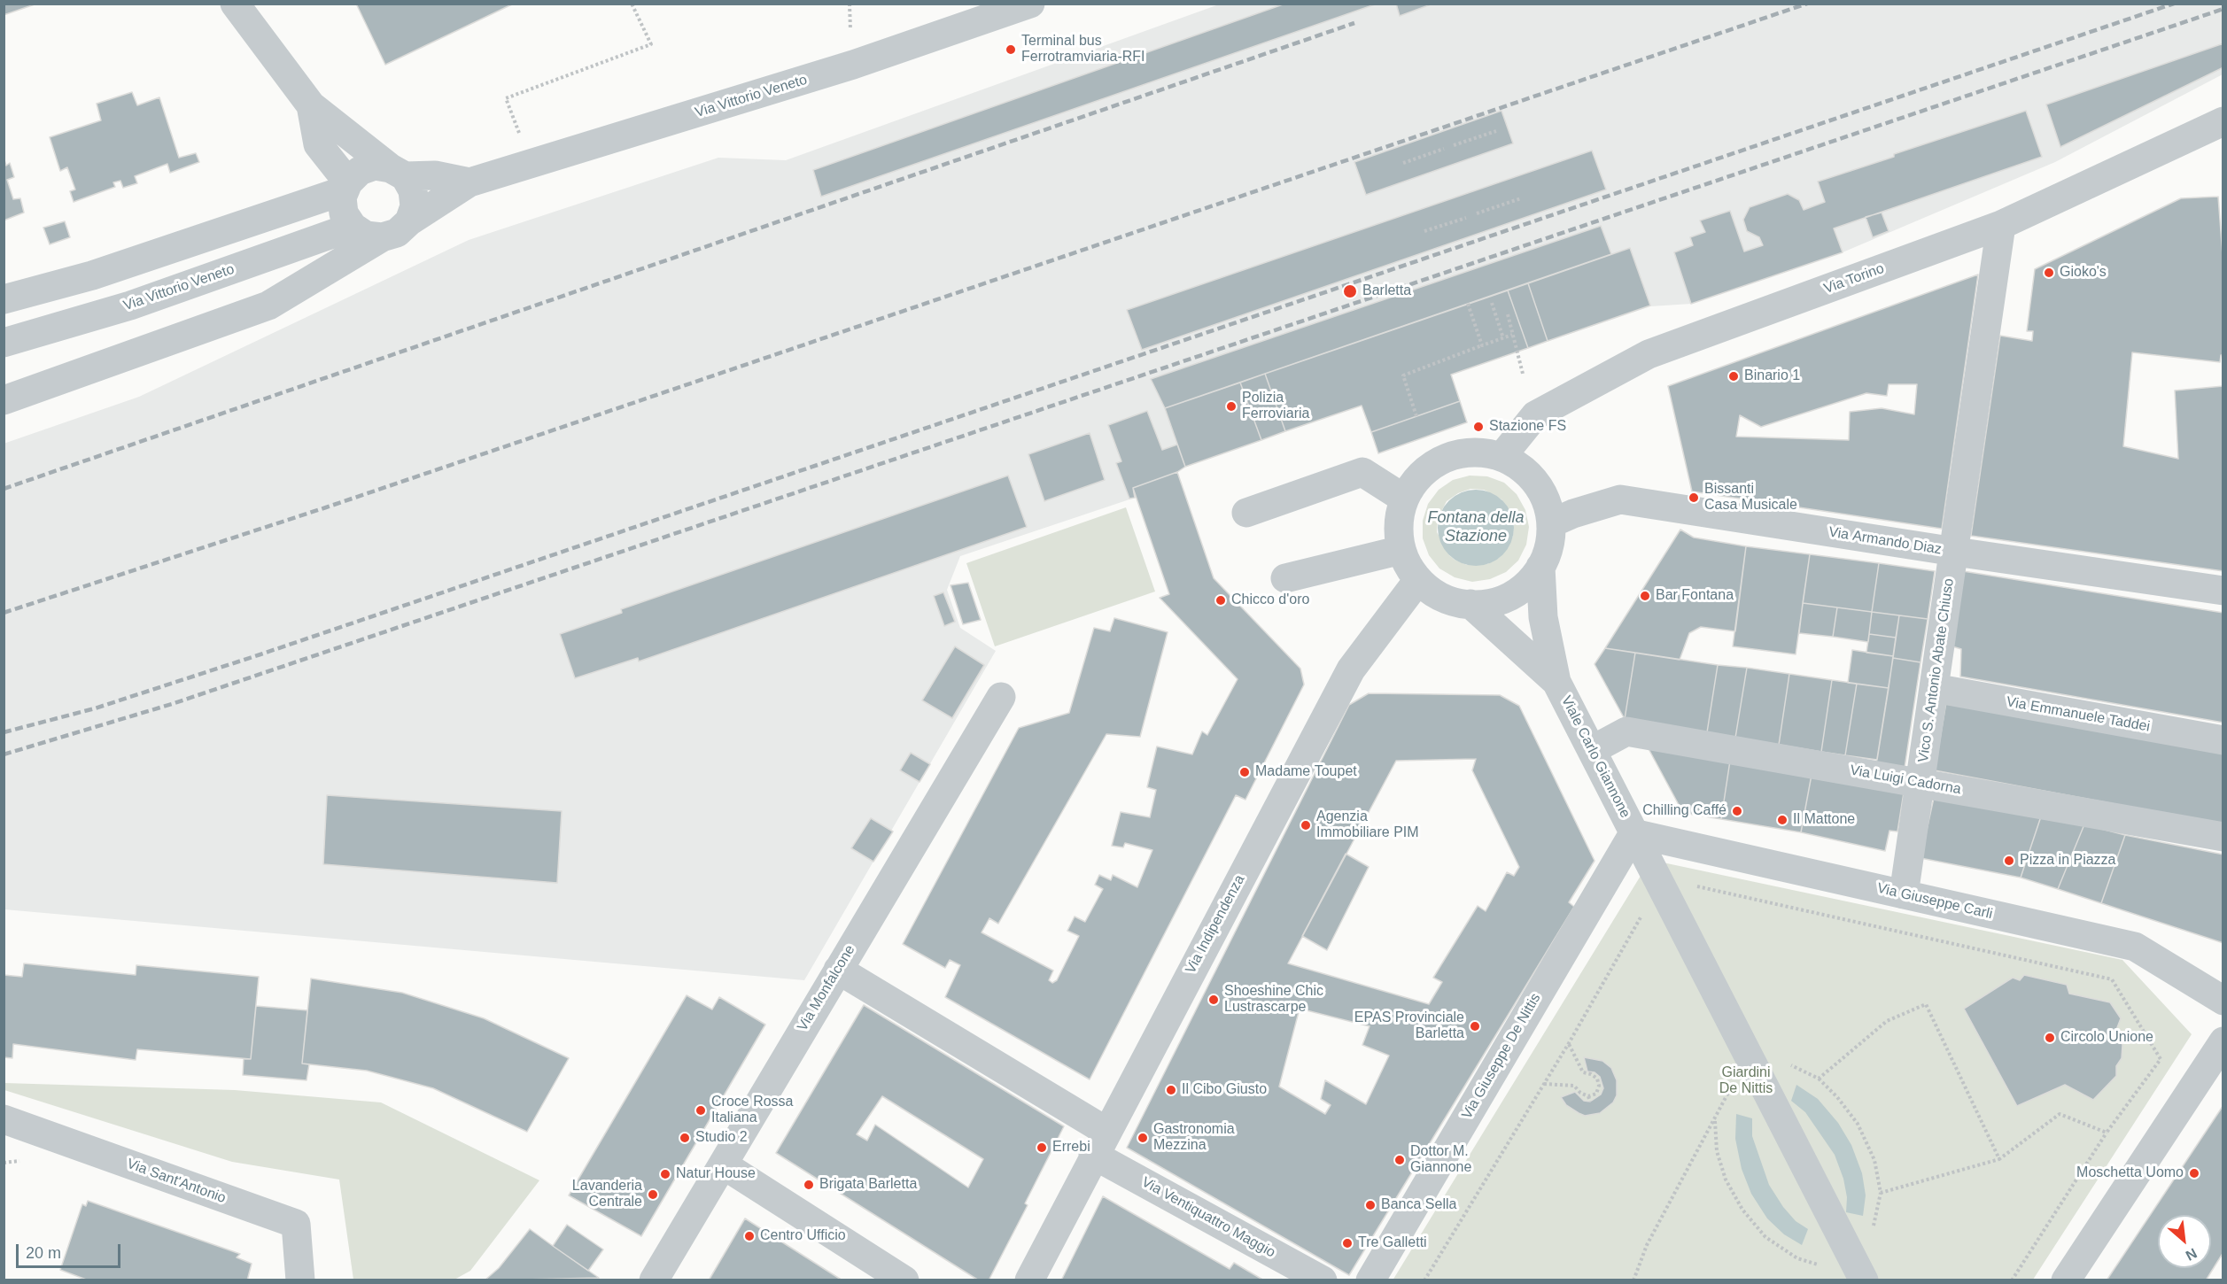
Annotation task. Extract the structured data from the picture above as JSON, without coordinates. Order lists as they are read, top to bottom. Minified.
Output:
{"streets":{"street":["Via Vittorio Veneto","Via Torino","Via Armando Diaz","Vico S. Antonio Abate Chiuso","Via Emmanuele Taddei","Viale Carlo Giannone","Via Luigi Cadorna","Via Giuseppe Carli","Via Indipendenza","Via Monfalcone","Via Giuseppe De Nittis","Via Sant'Antonio","Via Ventiquattro Maggio"]},"crossings":[["Via Torino","Via Armando Diaz"],["Via Torino","Vico S. Antonio Abate Chiuso"],["Via Torino","Via Indipendenza"],["Via Armando Diaz","Vico S. Antonio Abate Chiuso"],["Via Armando Diaz","Via Indipendenza"],["Vico S. Antonio Abate Chiuso","Via Emmanuele Taddei"],["Vico S. Antonio Abate Chiuso","Via Luigi Cadorna"],["Vico S. Antonio Abate Chiuso","Via Giuseppe Carli"],["Viale Carlo Giannone","Via Luigi Cadorna"],["Viale Carlo Giannone","Via Giuseppe Carli"],["Viale Carlo Giannone","Via Giuseppe De Nittis"],["Via Giuseppe Carli","Via Giuseppe De Nittis"],["Via Indipendenza","Via Ventiquattro Maggio"],["Via Monfalcone","Via Ventiquattro Maggio"]],"water":["Fontana della Stazione"],"parks":["Giardini De Nittis"],"places":["Terminal bus Ferrotramviaria-RFI","Gioko's","Barletta","Binario 1","Polizia Ferroviaria","Stazione FS","Bissanti Casa Musicale","Bar Fontana","Chicco d'oro","Madame Toupet","Chilling Caffé","Il Mattone","Agenzia Immobiliare PIM","Pizza in Piazza","Shoeshine Chic Lustrascarpe","EPAS Provinciale Barletta","Circolo Unione","Il Cibo Giusto","Croce Rossa Italiana","Studio 2","Gastronomia Mezzina","Errebi","Dottor M. Giannone","Moschetta Uomo","Natur House","Brigata Barletta","Lavanderia Centrale","Banca Sella","Centro Ufficio","Tre Galletti"],"scale_bar":"20 m","north":"bottom right"}
